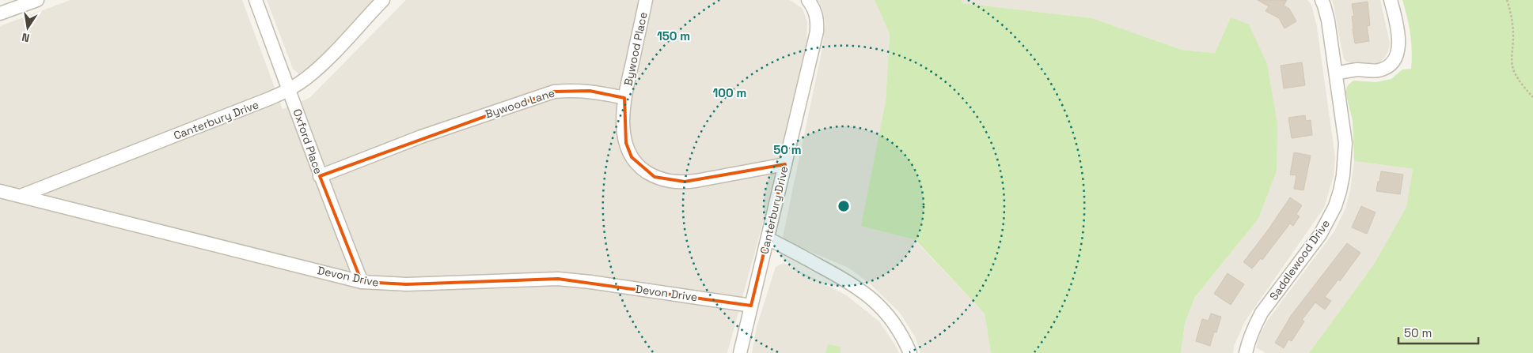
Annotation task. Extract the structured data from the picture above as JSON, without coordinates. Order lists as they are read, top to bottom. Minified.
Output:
{"streets":{"street":["Bywood Place","Bywood Lane","Canterbury Drive","Oxford Place","Saddlewood Drive","Devon Drive"]},"crossings":[["Bywood Place","Bywood Lane"],["Bywood Lane","Oxford Place"],["Canterbury Drive","Oxford Place"],["Canterbury Drive","Devon Drive"],["Oxford Place","Devon Drive"]],"scale_bar":"50 m","north":"bottom","rings":["150 m","100 m","50 m"]}
